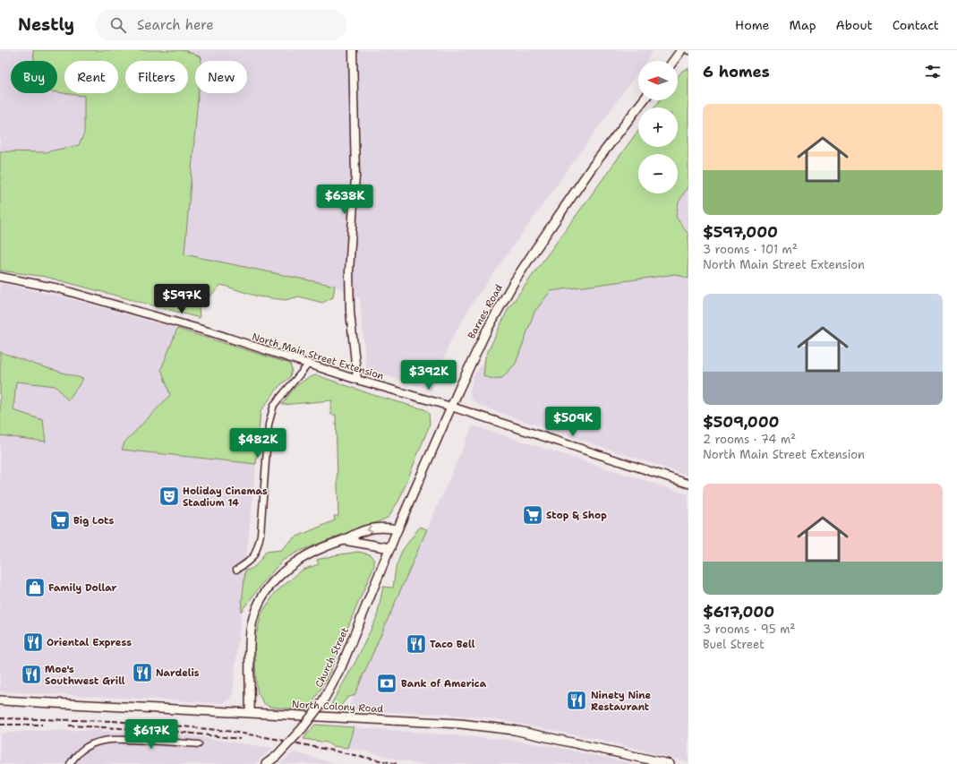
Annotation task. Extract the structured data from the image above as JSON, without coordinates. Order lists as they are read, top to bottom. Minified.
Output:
{"streets":{"main road":["Barnes Road","Church Street","North Colony Road"],"street":["North Main Street Extension"]},"crossings":[["Barnes Road","North Main Street Extension"],["Barnes Road","Church Street"]],"places":{"theatre":["Holiday Cinemas Stadium 14"],"supermarket":["Stop & Shop","Big Lots"],"shop":["Family Dollar"],"restaurant":["Oriental Express","Taco Bell","Nardelis","Moe's Southwest Grill","Ninety Nine Restaurant"],"bank":["Bank of America"]},"north":"left","page":{"header":"Nestly","search":"Search here","nav":["Home","Map","About","Contact"],"heading":"6 homes","map_buttons":["+","−"],"chip":["Buy","Rent","Filters","New"],"list":[{"name":"$597,000","note":"3 rooms · 101 m² · North Main Street Extension"},{"name":"$509,000","note":"2 rooms · 74 m² · North Main Street Extension"},{"name":"$617,000","note":"3 rooms · 95 m² · Buel Street"}],"price":["$638K","$597K","$392K","$509K","$482K","$617K"]}}
